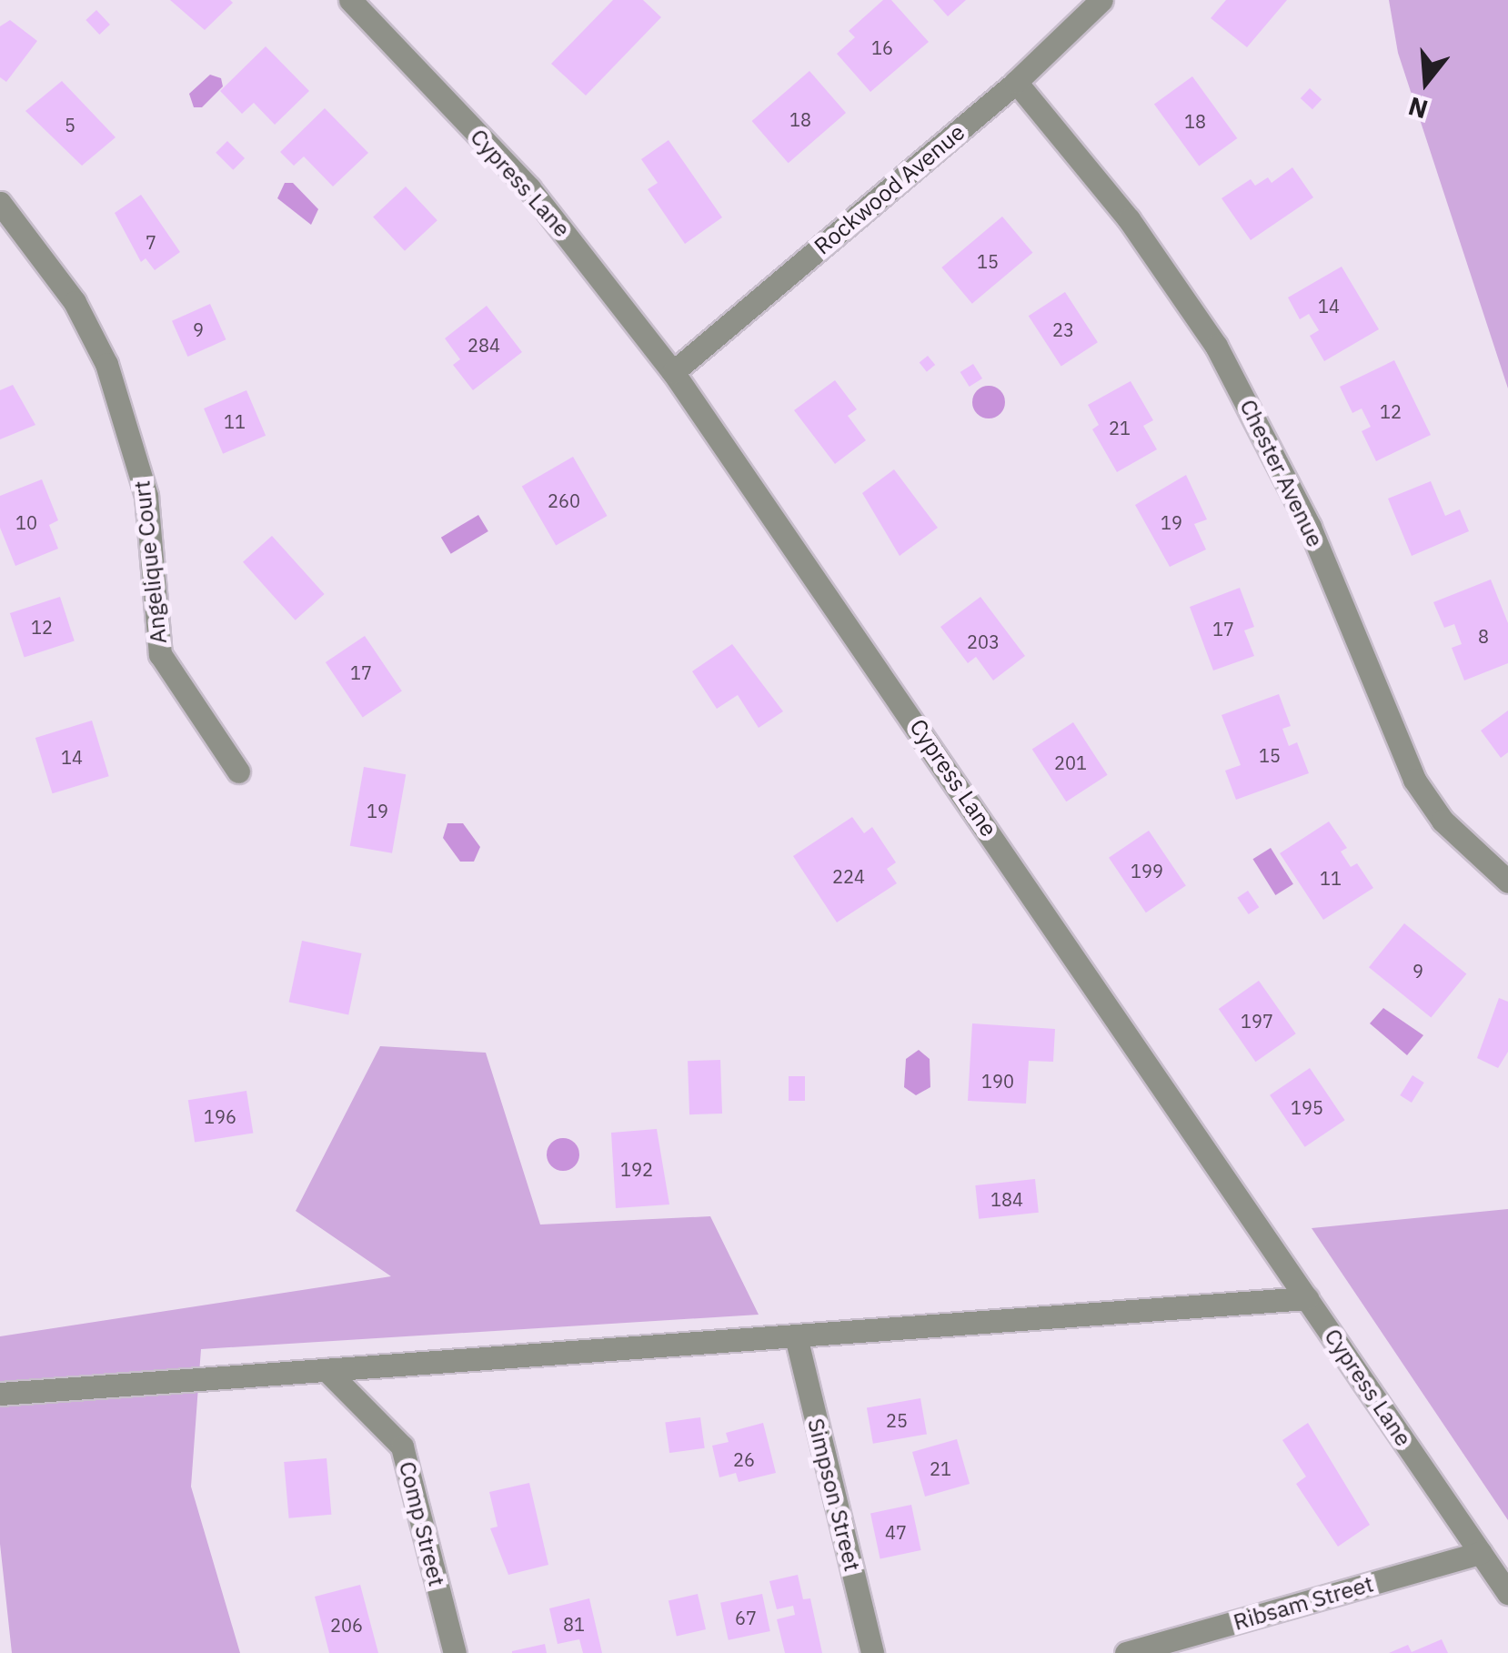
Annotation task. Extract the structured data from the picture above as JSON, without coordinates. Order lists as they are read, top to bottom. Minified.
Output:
{"streets":{"street":["Cypress Lane","Rockwood Avenue","Chester Avenue","Angelique Court","Simpson Street","Comp Street","Ribsam Street"]},"crossings":[["Cypress Lane","Rockwood Avenue"],["Cypress Lane","Ribsam Street"],["Rockwood Avenue","Chester Avenue"]],"house_numbers":["16","18","18","5","7","15","14","9","23","284","12","11","21","260","10","19","12","17","8","203","17","15","14","201","19","199","224","11","9","197","190","195","196","192","184","25","26","21","47","67","81","206"],"north":"bottom"}
